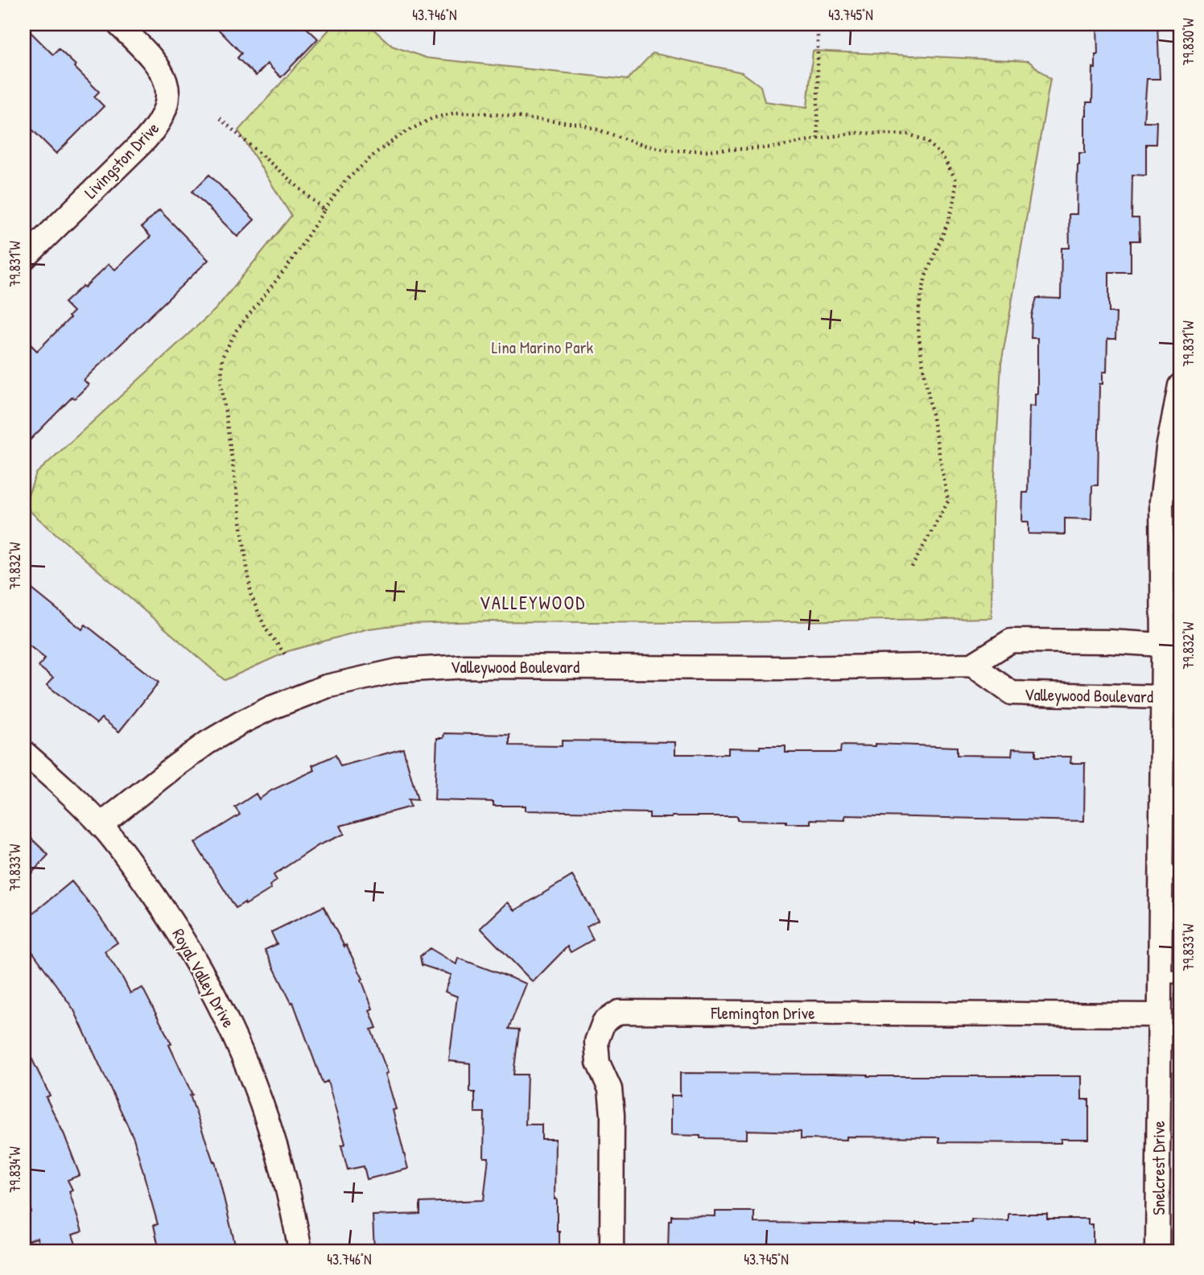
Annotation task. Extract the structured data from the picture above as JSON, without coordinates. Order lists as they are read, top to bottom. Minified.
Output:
{"streets":{"street":["Livingston Drive","Valleywood Boulevard","Royal Valley Drive","Flemington Drive","Snelcrest Drive"]},"crossings":[["Valleywood Boulevard","Royal Valley Drive"],["Valleywood Boulevard","Snelcrest Drive"],["Flemington Drive","Snelcrest Drive"]],"districts":["VALLEYWOOD"],"parks":["Lina Marino Park"],"coordinates":["43.746°N","43.745°N","79.830°W","79.831°W","79.832°W","79.833°W","79.834°W"]}
